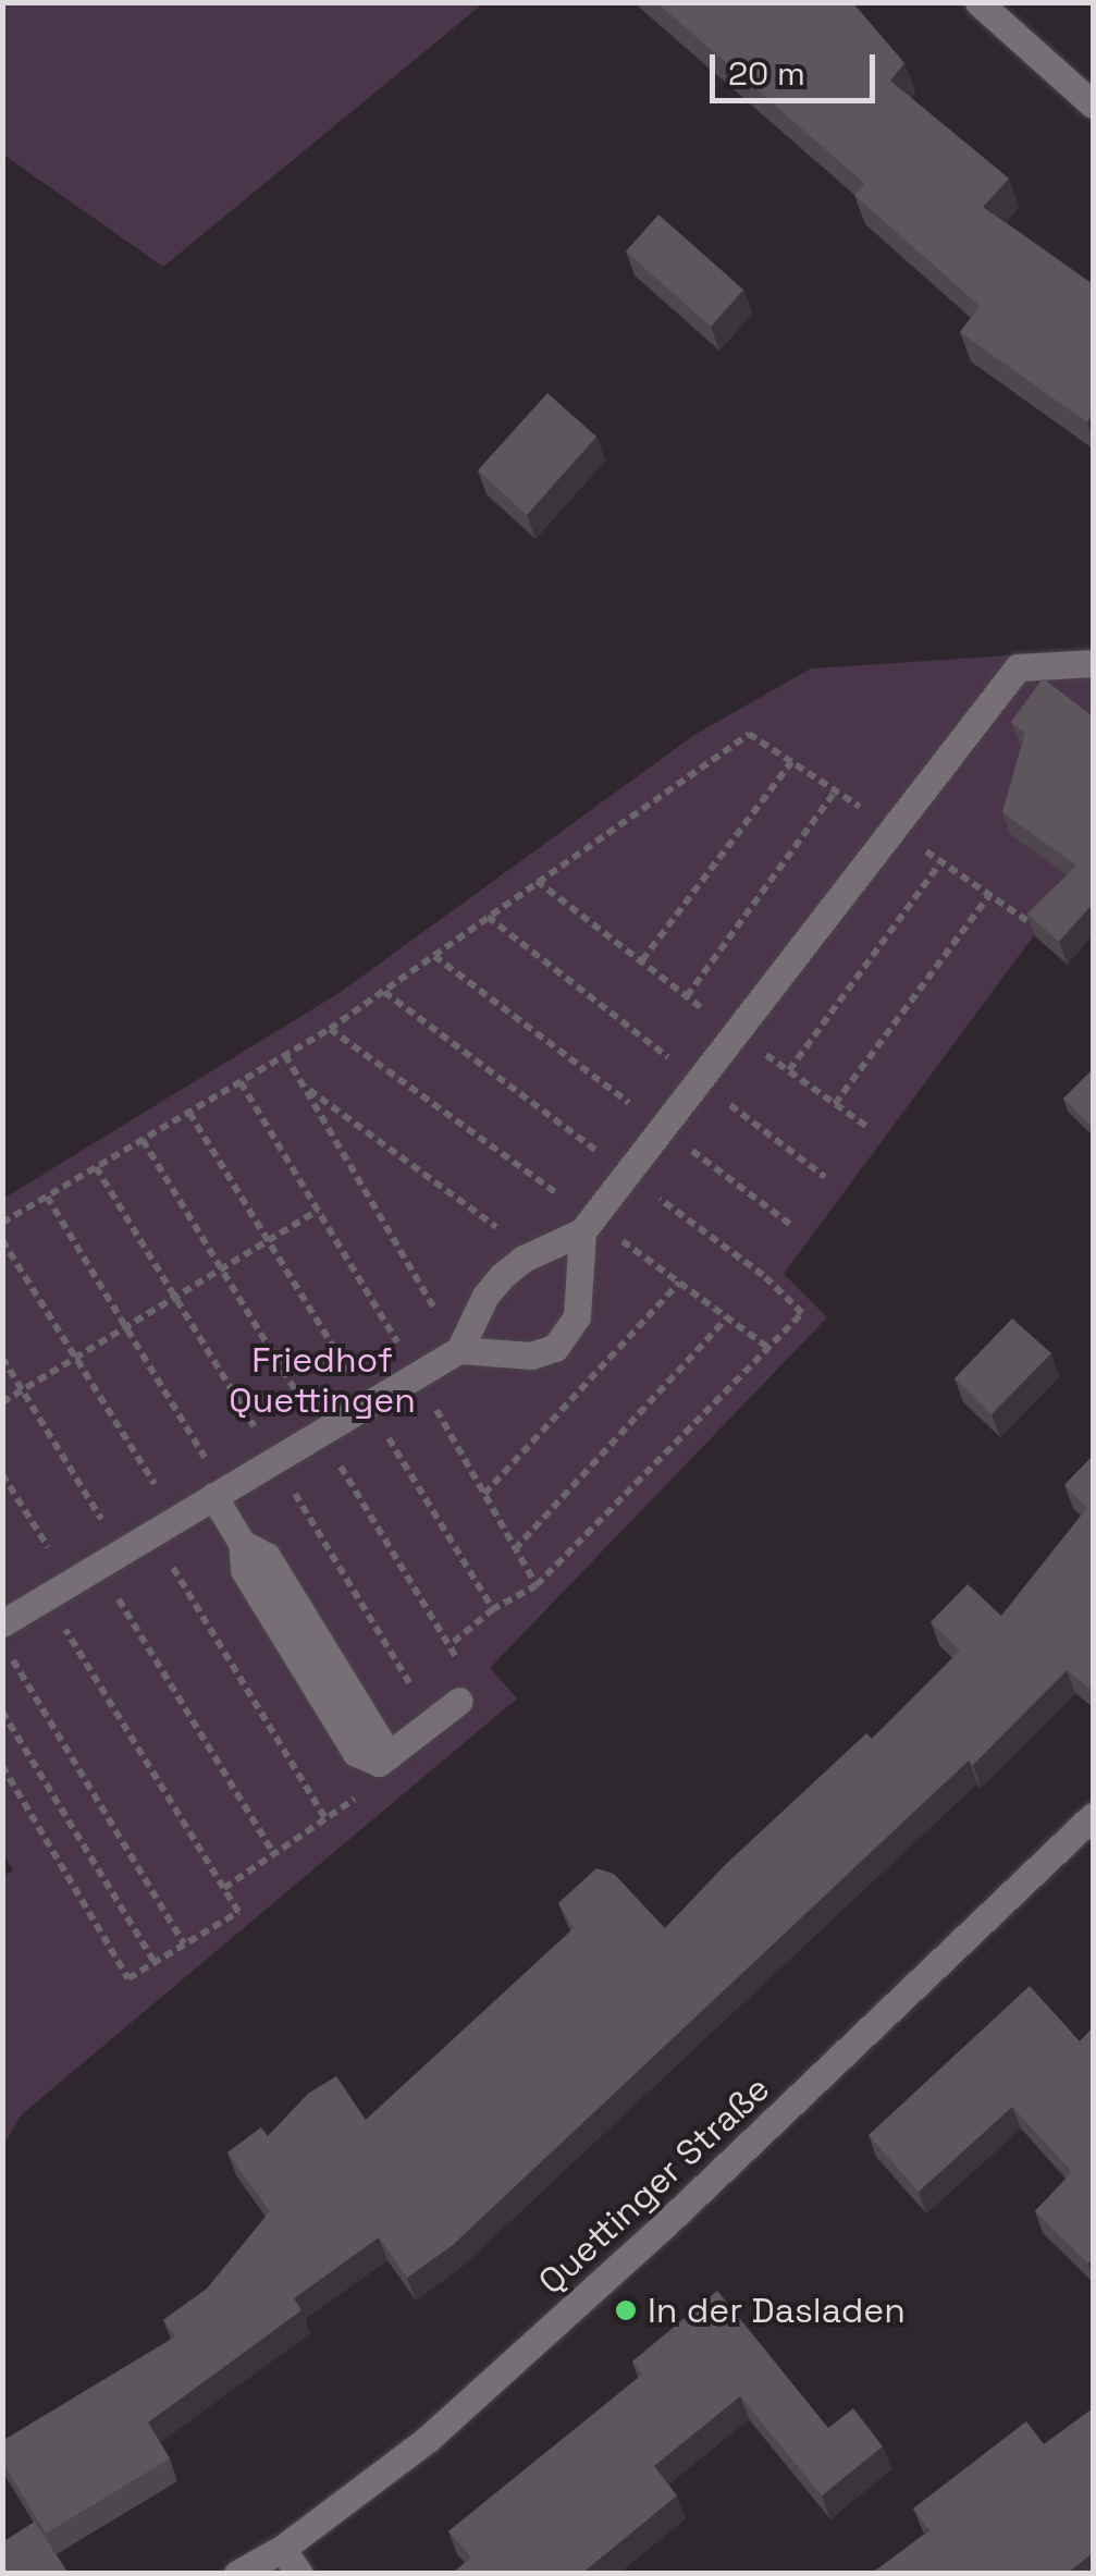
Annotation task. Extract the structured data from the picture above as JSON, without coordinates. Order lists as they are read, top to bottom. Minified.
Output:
{"streets":{"street":["Quettinger Straße"]},"parks":["Friedhof Quettingen"],"places":["In der Dasladen"],"scale_bar":"20 m"}
